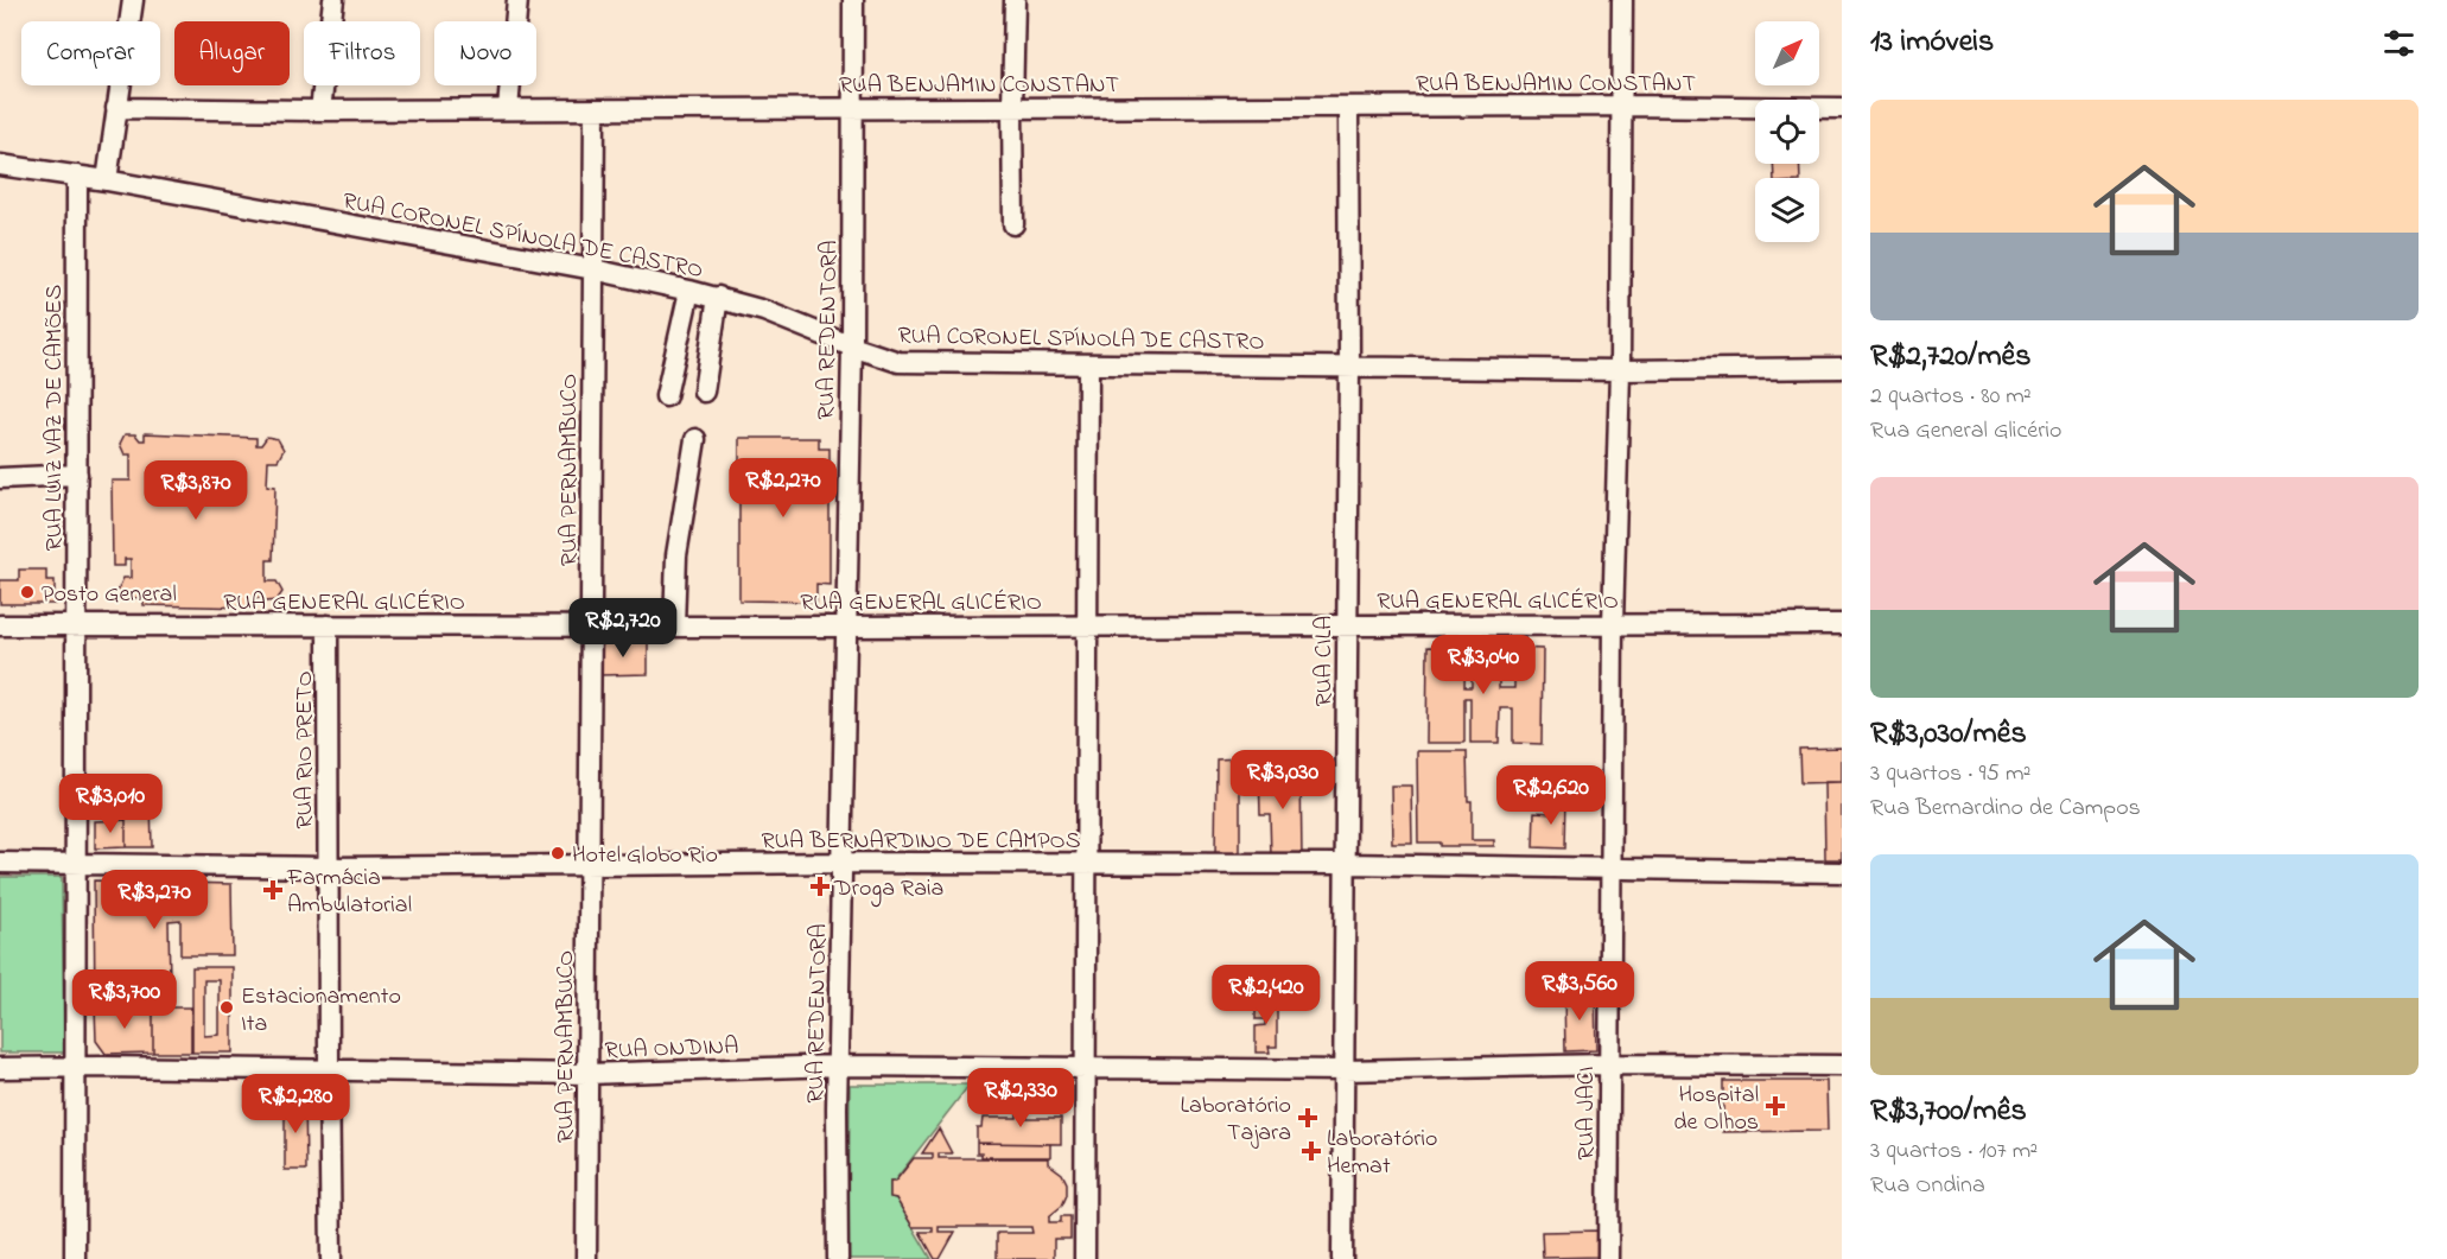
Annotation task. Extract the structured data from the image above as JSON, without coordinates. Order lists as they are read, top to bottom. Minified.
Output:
{"streets":{"street":["RUA BENJAMIN CONSTANT","RUA CORONEL SPÍNOLA DE CASTRO","RUA REDENTORA","RUA LUIZ VAZ DE CAMÕES","RUA PERNAMBUCO","RUA GENERAL GLICÉRIO","RUA CILA","RUA RIO PRETO","RUA BERNARDINO DE CAMPOS","RUA ONDINA","RUA JACI"]},"crossings":[["RUA BENJAMIN CONSTANT","RUA REDENTORA"],["RUA BENJAMIN CONSTANT","RUA PERNAMBUCO"],["RUA BENJAMIN CONSTANT","RUA CILA"],["RUA BENJAMIN CONSTANT","RUA JACI"],["RUA CORONEL SPÍNOLA DE CASTRO","RUA REDENTORA"],["RUA CORONEL SPÍNOLA DE CASTRO","RUA LUIZ VAZ DE CAMÕES"],["RUA CORONEL SPÍNOLA DE CASTRO","RUA PERNAMBUCO"],["RUA CORONEL SPÍNOLA DE CASTRO","RUA CILA"],["RUA CORONEL SPÍNOLA DE CASTRO","RUA JACI"],["RUA REDENTORA","RUA GENERAL GLICÉRIO"],["RUA REDENTORA","RUA BERNARDINO DE CAMPOS"],["RUA REDENTORA","RUA ONDINA"],["RUA LUIZ VAZ DE CAMÕES","RUA GENERAL GLICÉRIO"],["RUA LUIZ VAZ DE CAMÕES","RUA BERNARDINO DE CAMPOS"],["RUA LUIZ VAZ DE CAMÕES","RUA ONDINA"],["RUA PERNAMBUCO","RUA GENERAL GLICÉRIO"],["RUA PERNAMBUCO","RUA BERNARDINO DE CAMPOS"],["RUA PERNAMBUCO","RUA ONDINA"],["RUA GENERAL GLICÉRIO","RUA CILA"],["RUA GENERAL GLICÉRIO","RUA RIO PRETO"],["RUA GENERAL GLICÉRIO","RUA JACI"],["RUA CILA","RUA BERNARDINO DE CAMPOS"],["RUA CILA","RUA ONDINA"],["RUA RIO PRETO","RUA BERNARDINO DE CAMPOS"],["RUA RIO PRETO","RUA ONDINA"],["RUA BERNARDINO DE CAMPOS","RUA JACI"],["RUA ONDINA","RUA JACI"]],"places":{"other":["Posto General","Hotel Globo Rio","Estacionamento Ita"],"health":["Droga Raia","Farmácia Ambulatorial","Hospital de Olhos","Laboratório Tajara","Laboratório Hemat"]},"north":"top right","page":{"heading":"13 imóveis","chip":["Comprar","Alugar","Filtros","Novo"],"list":[{"name":"R$2,720/mês","note":"2 quartos · 80 m² · Rua General Glicério"},{"name":"R$3,030/mês","note":"3 quartos · 95 m² · Rua Bernardino de Campos"},{"name":"R$3,700/mês","note":"3 quartos · 107 m² · Rua Ondina"}],"price":["R$2,270","R$3,870","R$2,720","R$3,040","R$3,030","R$2,620","R$3,010","R$3,270","R$3,560","R$2,420","R$3,700","R$2,330","R$2,280"]}}
